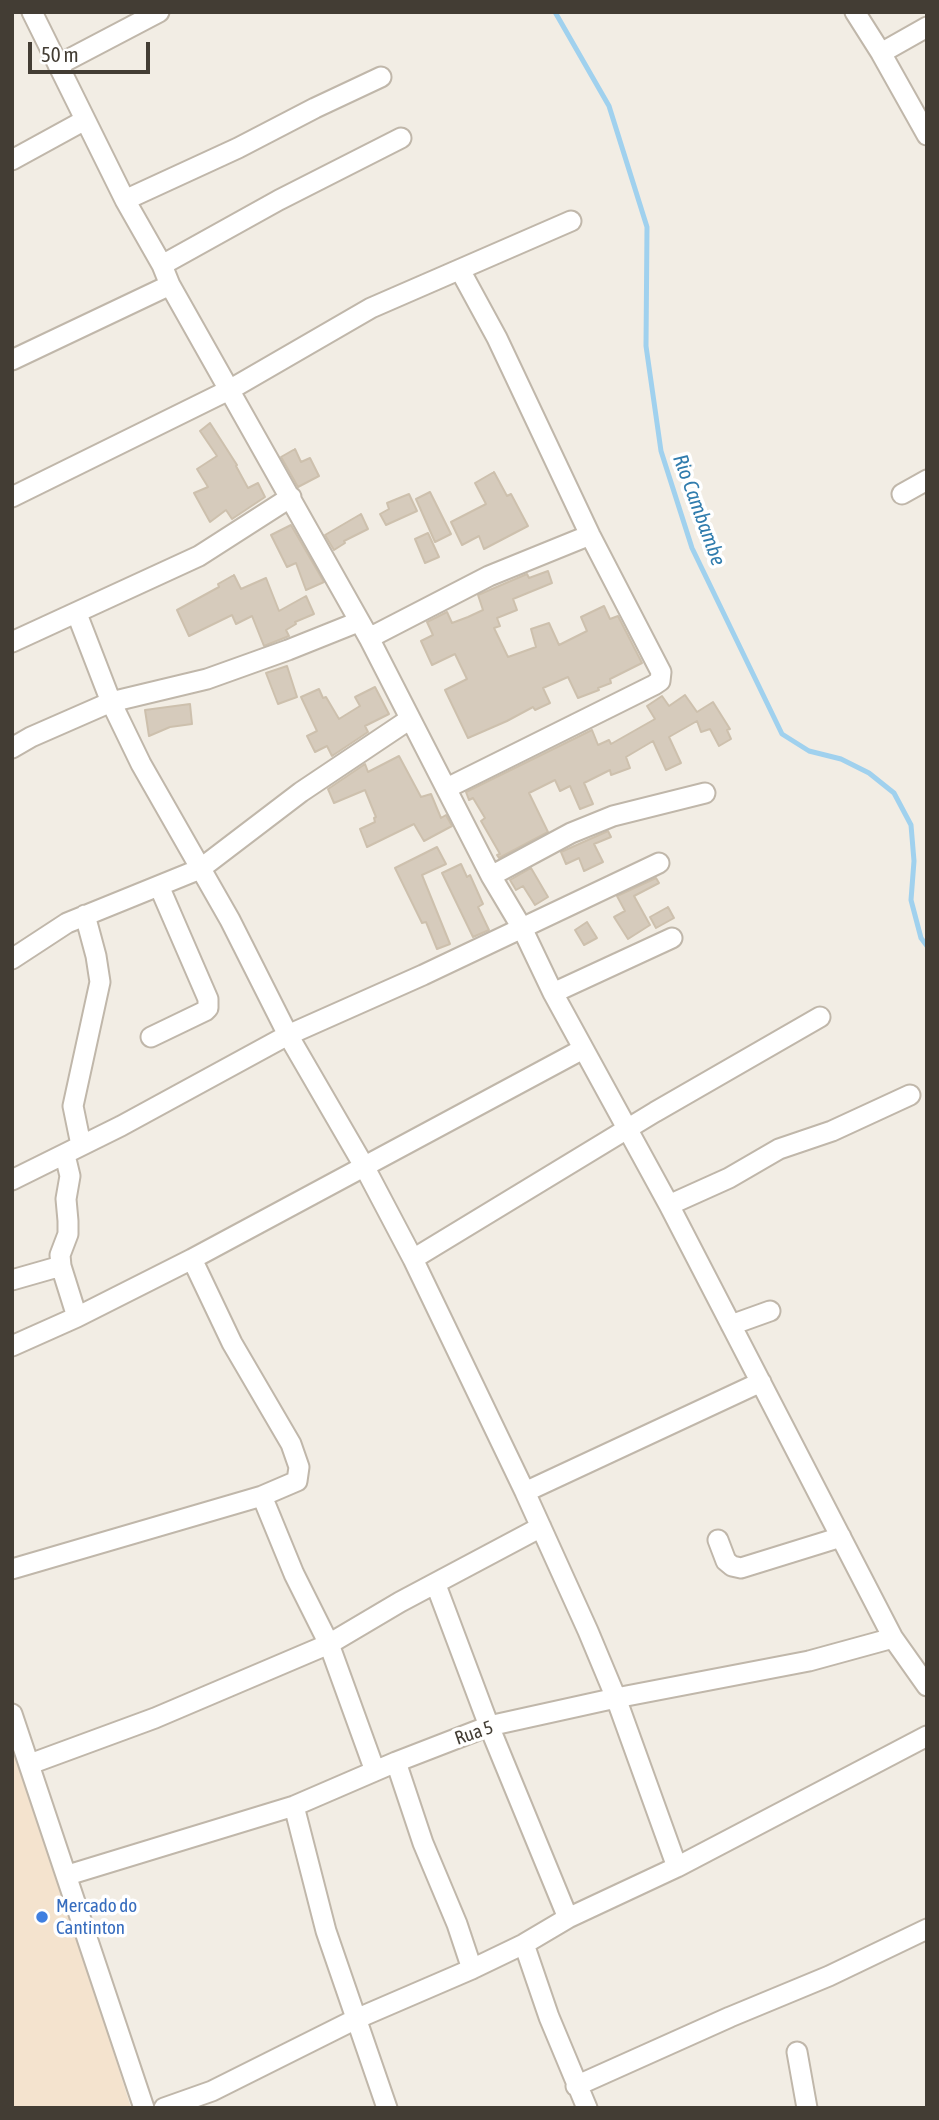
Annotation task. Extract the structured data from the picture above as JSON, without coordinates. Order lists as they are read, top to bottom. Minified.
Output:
{"streets":{"street":["Rua 5"]},"water":["Rio Cambambe"],"places":["Mercado do Cantinton"],"scale_bar":"50 m"}
